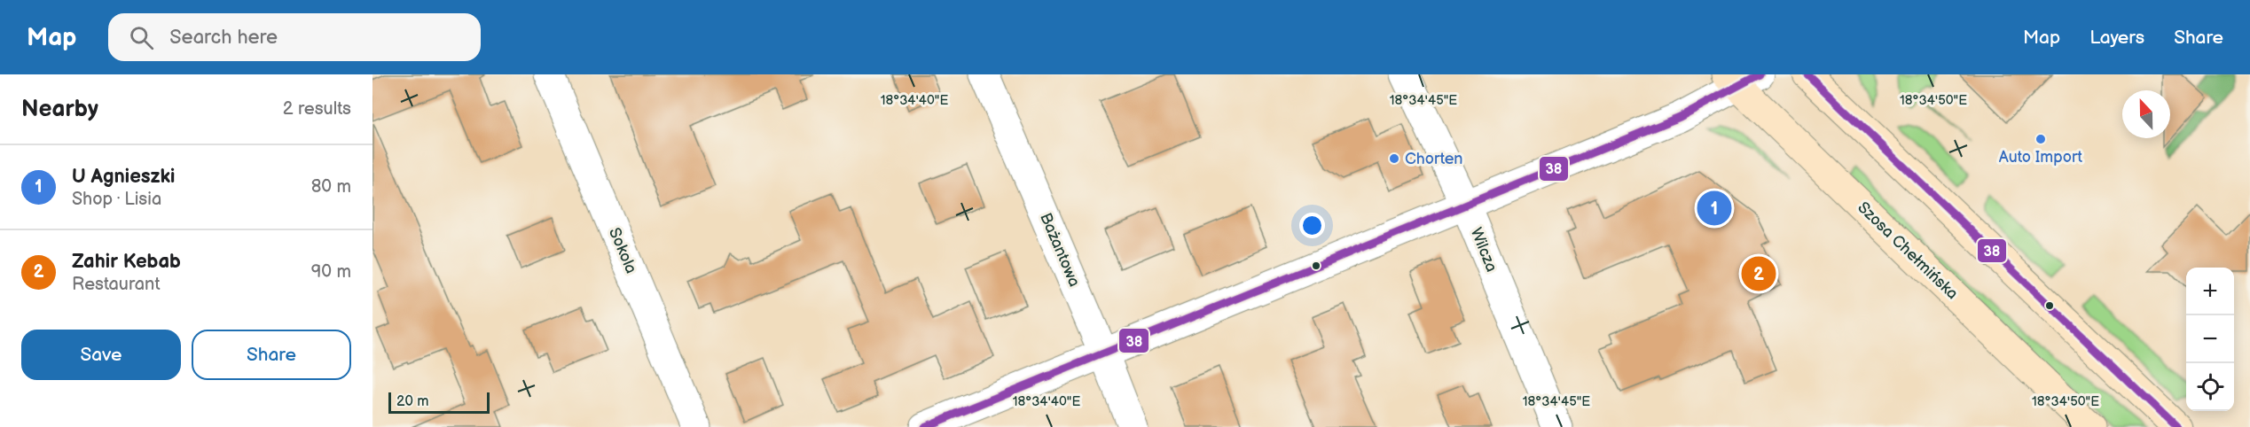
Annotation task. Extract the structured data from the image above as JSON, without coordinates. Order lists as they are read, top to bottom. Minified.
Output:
{"streets":{"main road":["Szosa Chełmińska"],"street":["Bażantowa","Wilcza","Sokola"]},"places":["Auto Import","Chorten"],"lines":["transit line 38"],"scale_bar":"20 m","north":"top","page":{"header":"Map","search":"Search here","nav":["Map","Layers","Share"],"heading":["Nearby","2 results"],"list":[{"mark":"1","name":"U Agnieszki","note":"Shop · Lisia","value":"80 m"},{"mark":"2","name":"Zahir Kebab","note":"Restaurant","value":"90 m"}],"pins":["1","2"],"map_buttons":["+","−"],"buttons":["Save","Share"],"scale":"20 m"},"coordinates":["18°34'40\"E","18°34'45\"E","18°34'50\"E"]}
